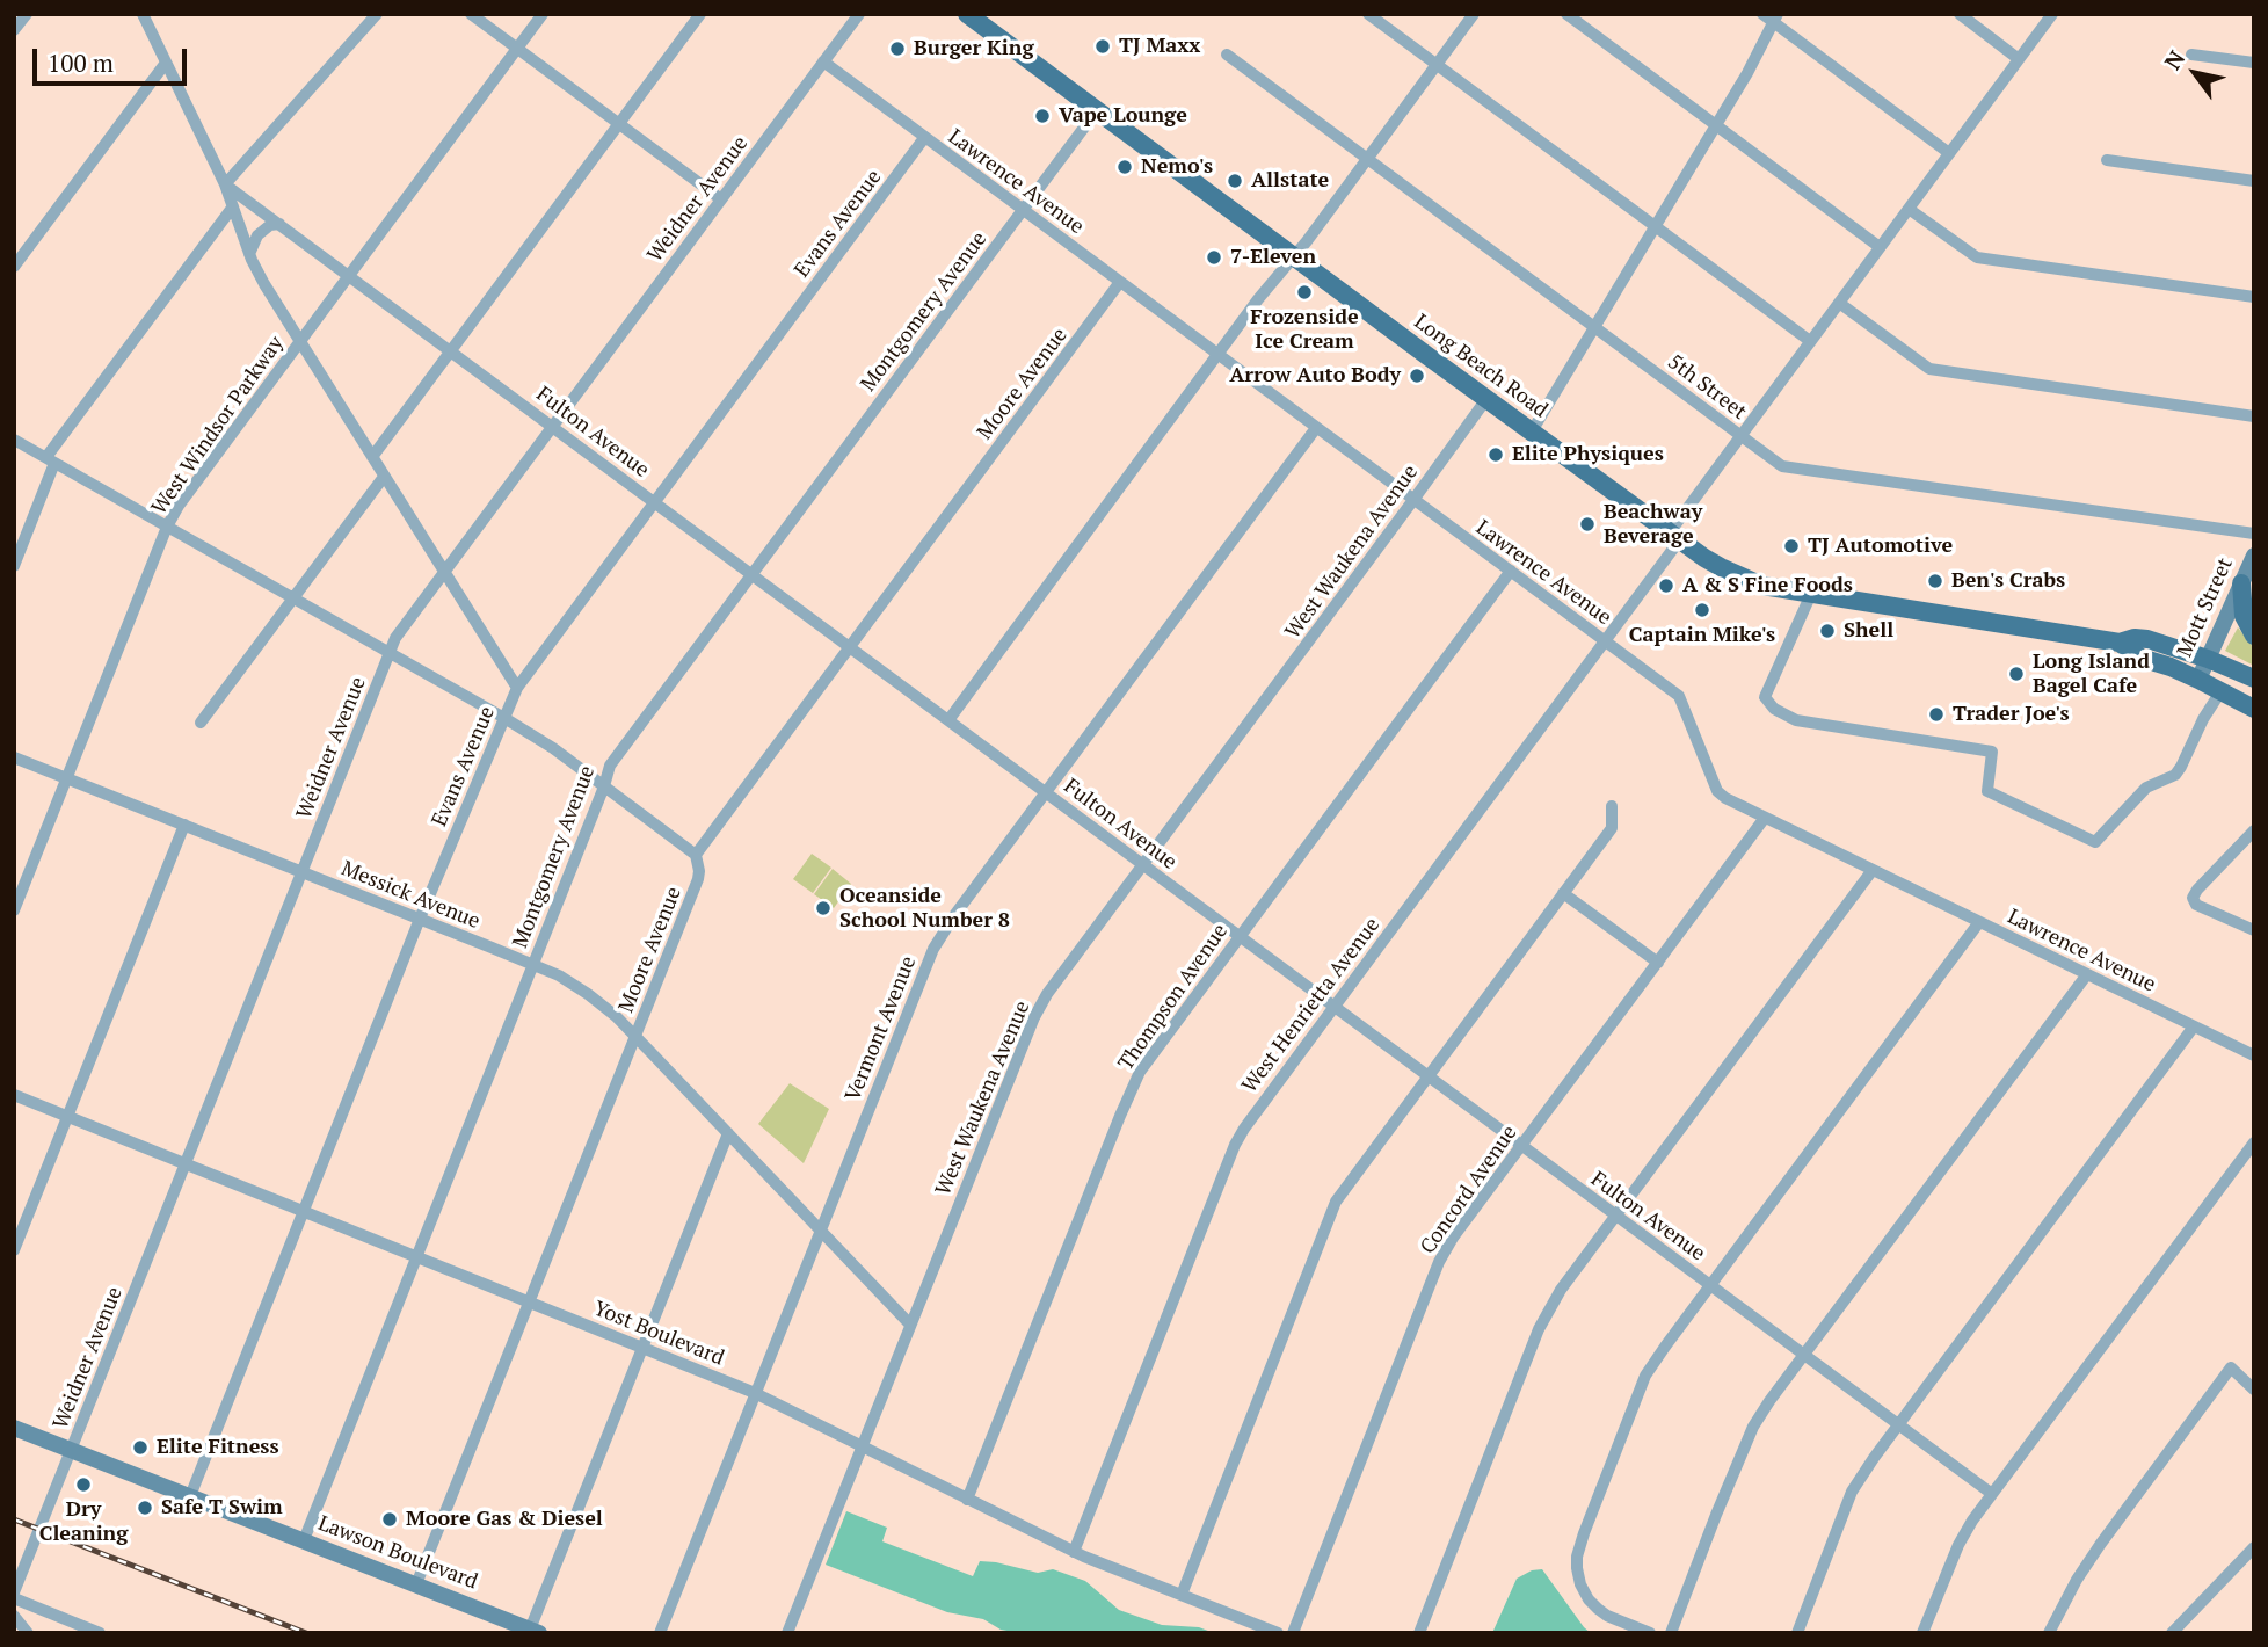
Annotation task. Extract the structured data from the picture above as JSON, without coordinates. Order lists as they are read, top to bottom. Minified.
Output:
{"streets":{"main road":["Long Beach Road","Mott Street","Lawson Boulevard"],"street":["Lawrence Avenue","Weidner Avenue","Evans Avenue","Montgomery Avenue","Moore Avenue","5th Street","West Windsor Parkway","Fulton Avenue","West Waukena Avenue","Messick Avenue","Thompson Avenue","West Henrietta Avenue","Vermont Avenue","Concord Avenue","Yost Boulevard"]},"crossings":[["Lawrence Avenue","Weidner Avenue"],["Lawrence Avenue","Evans Avenue"],["Lawrence Avenue","Montgomery Avenue"],["Lawrence Avenue","Moore Avenue"],["Lawrence Avenue","West Waukena Avenue"],["Lawrence Avenue","Thompson Avenue"],["Lawrence Avenue","West Henrietta Avenue"],["Lawrence Avenue","Vermont Avenue"],["Lawrence Avenue","Concord Avenue"],["Weidner Avenue","Fulton Avenue"],["Weidner Avenue","Messick Avenue"],["Weidner Avenue","Yost Boulevard"],["Weidner Avenue","Lawson Boulevard"],["Evans Avenue","Fulton Avenue"],["Evans Avenue","Messick Avenue"],["Evans Avenue","Yost Boulevard"],["Evans Avenue","Lawson Boulevard"],["Montgomery Avenue","Long Beach Road"],["Montgomery Avenue","Fulton Avenue"],["Montgomery Avenue","Messick Avenue"],["Montgomery Avenue","Yost Boulevard"],["Montgomery Avenue","Lawson Boulevard"],["Long Beach Road","West Waukena Avenue"],["Long Beach Road","Mott Street"],["Long Beach Road","West Henrietta Avenue"],["Moore Avenue","Fulton Avenue"],["Moore Avenue","Messick Avenue"],["Moore Avenue","Yost Boulevard"],["Moore Avenue","Lawson Boulevard"],["5th Street","West Henrietta Avenue"],["West Windsor Parkway","Fulton Avenue"],["West Windsor Parkway","Messick Avenue"],["Fulton Avenue","West Waukena Avenue"],["Fulton Avenue","Thompson Avenue"],["Fulton Avenue","West Henrietta Avenue"],["Fulton Avenue","Vermont Avenue"],["Fulton Avenue","Concord Avenue"],["West Waukena Avenue","Messick Avenue"],["West Waukena Avenue","Yost Boulevard"],["Messick Avenue","Vermont Avenue"],["Thompson Avenue","Yost Boulevard"],["West Henrietta Avenue","Yost Boulevard"],["Vermont Avenue","Yost Boulevard"]],"places":["TJ Maxx","Burger King","Vape Lounge","Nemo's","Allstate","7-Eleven","Frozenside Ice Cream","Arrow Auto Body","Elite Physiques","Beachway Beverage","TJ Automotive","Ben's Crabs","A & S Fine Foods","Captain Mike's","Shell","Long Island Bagel Cafe","Trader Joe's","Oceanside School Number 8","Elite Fitness","Dry Cleaning","Safe T Swim","Moore Gas & Diesel"],"scale_bar":"100 m","north":"top left"}
